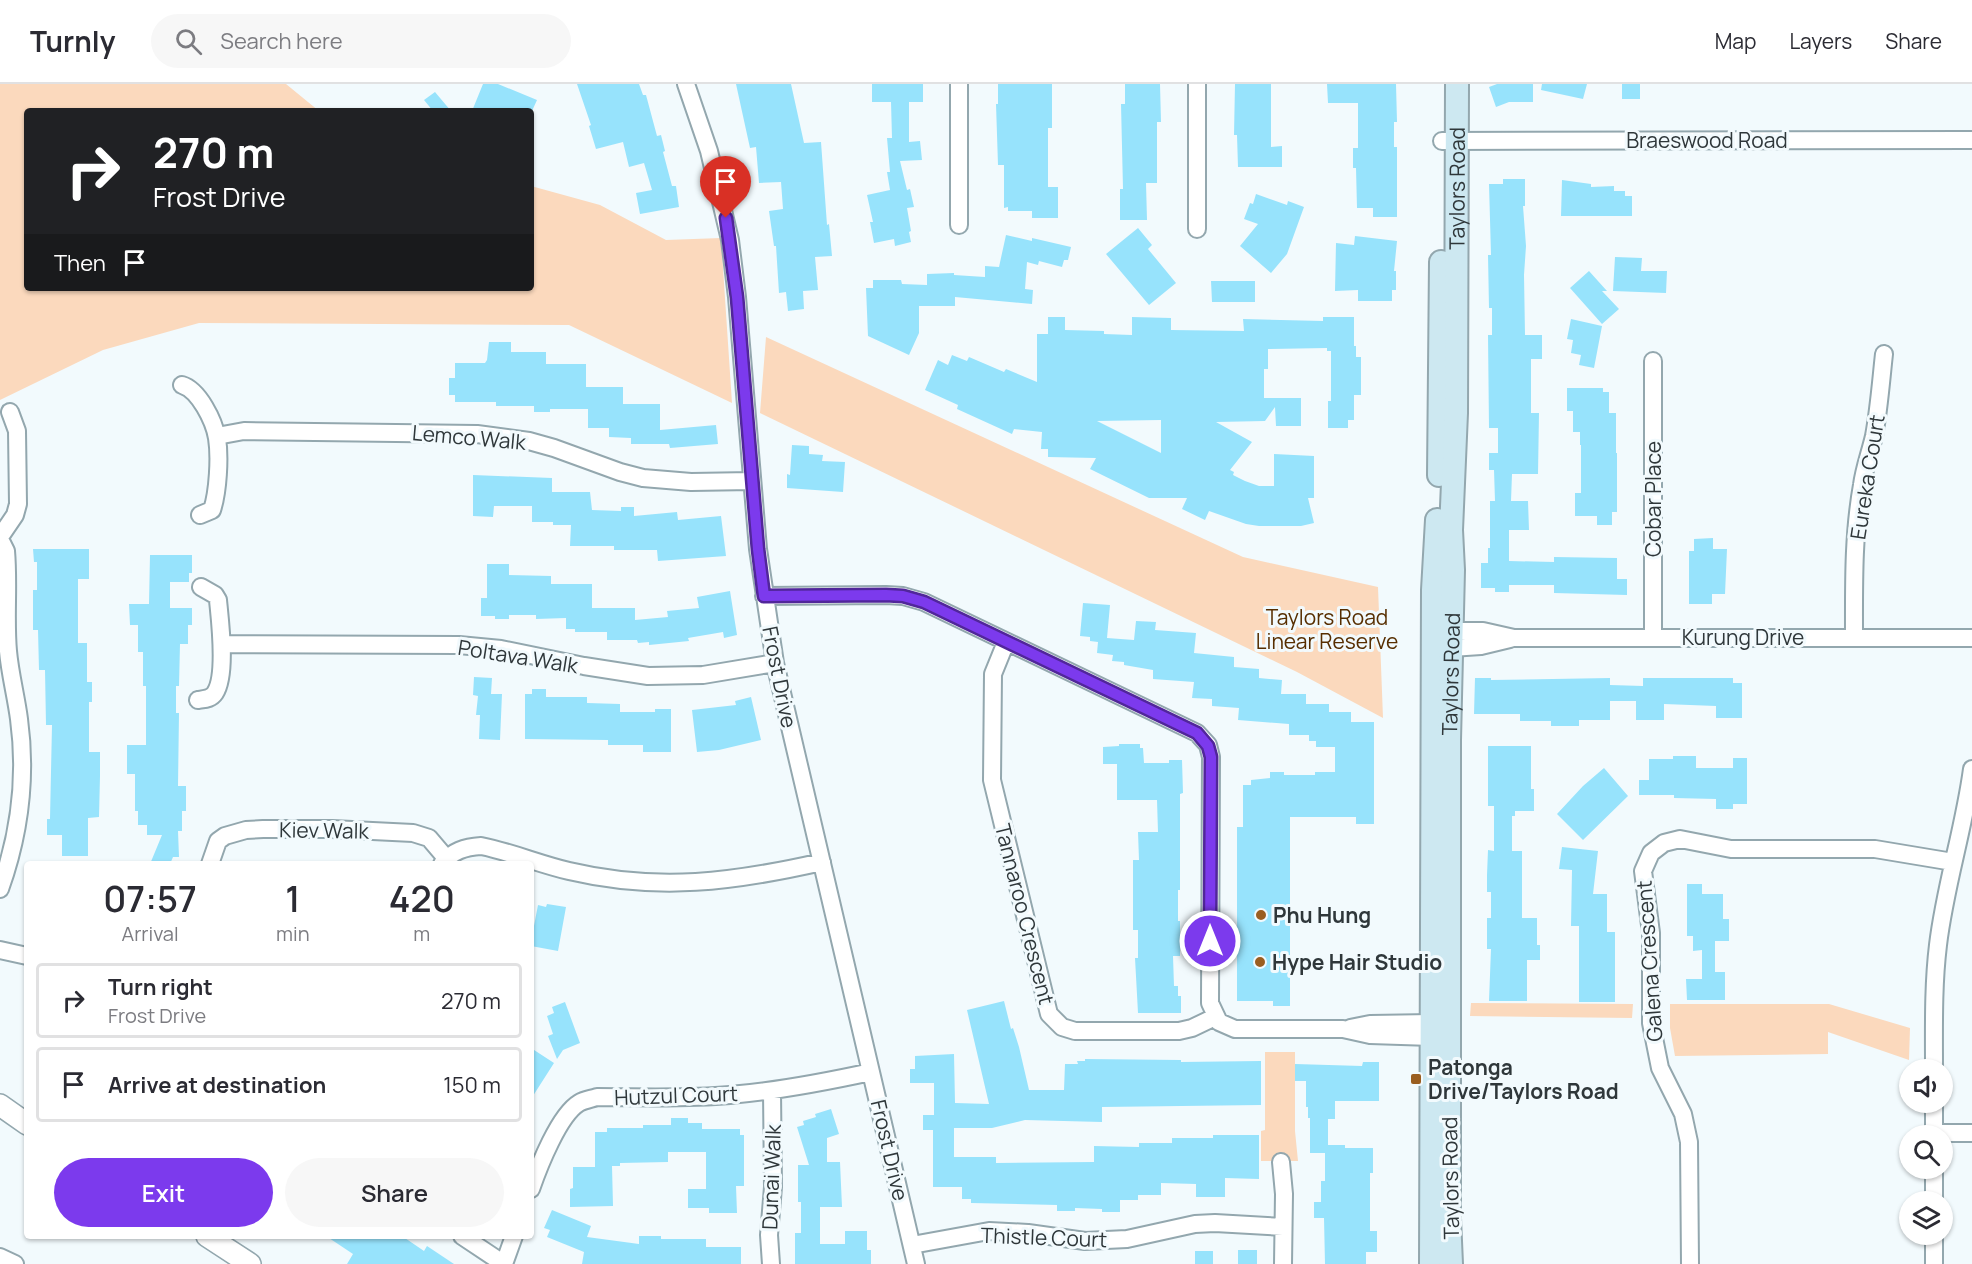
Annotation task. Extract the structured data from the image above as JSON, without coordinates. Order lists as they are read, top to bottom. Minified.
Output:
{"streets":{"main road":["Taylors Road"],"street":["Braeswood Road","Lemco Walk","Eureka Court","Cobar Place","Kurung Drive","Poltava Walk","Frost Drive","Kiev Walk","Tannaroo Crescent","Galena Crescent","Hutzul Court","Dunai Walk","Thistle Court"]},"crossings":[["Braeswood Road","Taylors Road"],["Taylors Road","Kurung Drive"],["Lemco Walk","Frost Drive"],["Eureka Court","Kurung Drive"],["Cobar Place","Kurung Drive"],["Poltava Walk","Frost Drive"],["Frost Drive","Hutzul Court"],["Frost Drive","Thistle Court"],["Hutzul Court","Dunai Walk"]],"parks":["Taylors Road Linear Reserve"],"places":{"other":["Phu Hung","Hype Hair Studio"],"transit":["Patonga Drive/Taylors Road"]},"page":{"header":"Turnly","search":"Search here","nav":["Map","Layers","Share"],"turn":["270 m","Frost Drive"],"then":"Then","eta":["07:57","Arrival","1","min","420","m"],"list":[{"name":"Turn right","note":"Frost Drive","value":"270 m"},{"name":"Arrive at destination","value":"150 m"}],"buttons":["Exit","Share"]}}
